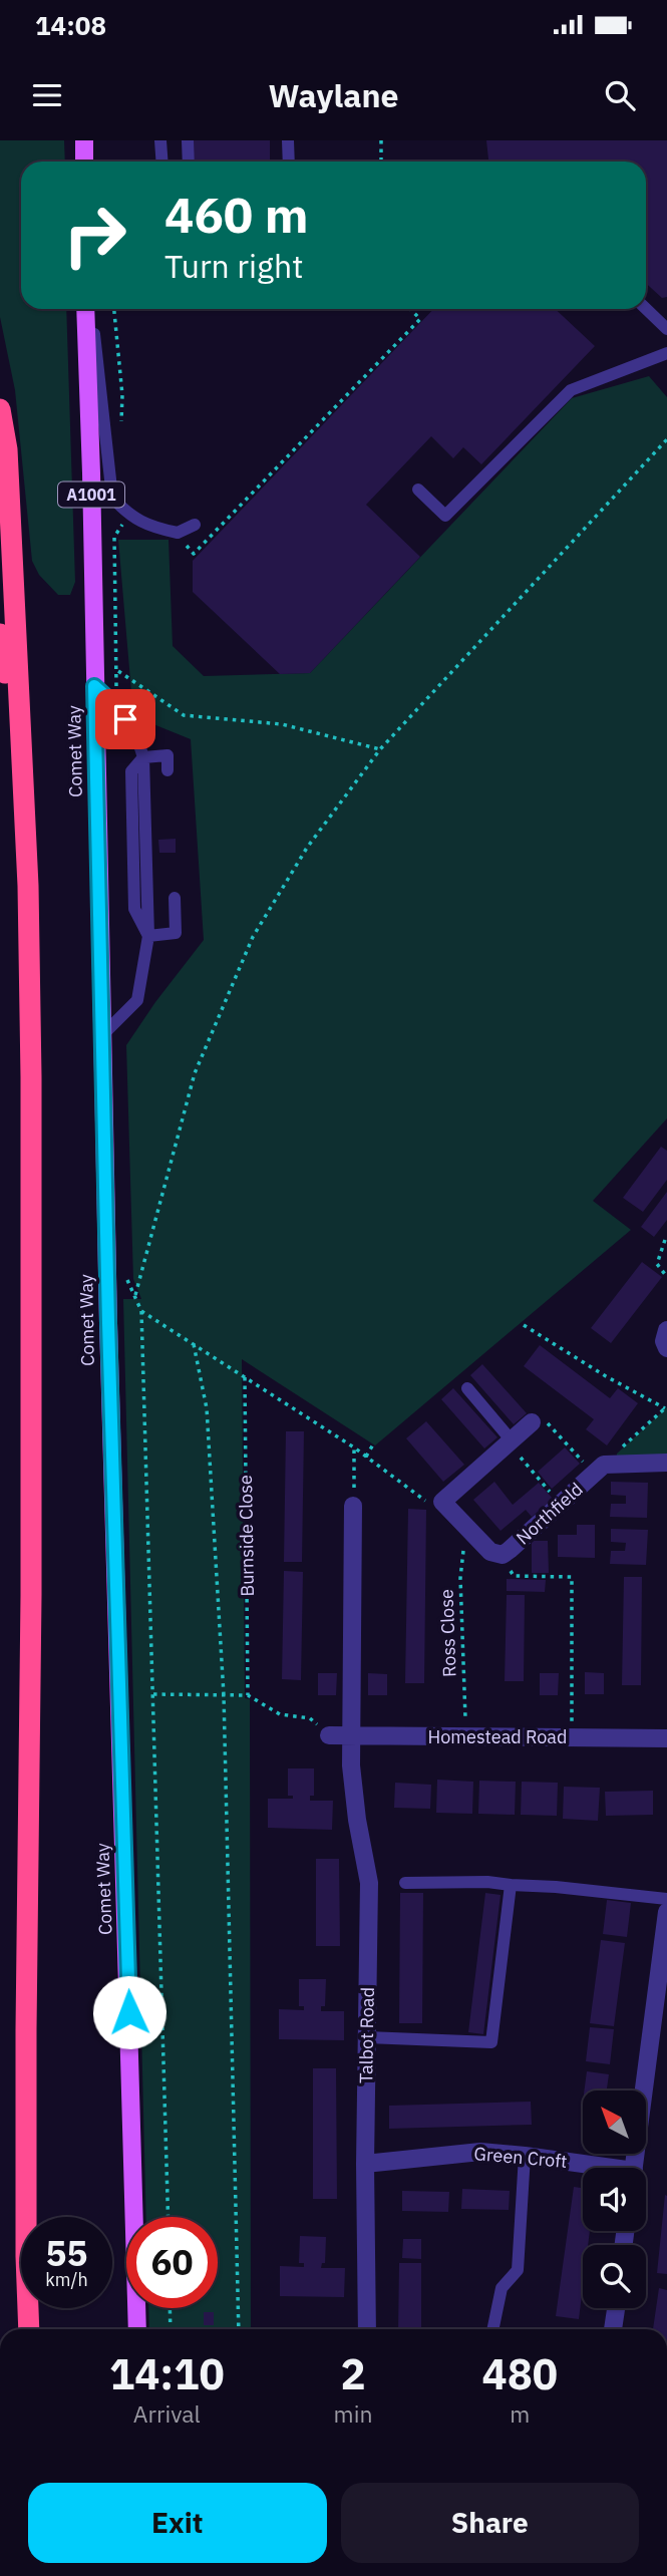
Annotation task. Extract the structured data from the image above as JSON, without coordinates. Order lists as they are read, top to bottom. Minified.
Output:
{"streets":{"main road":["A1001","Comet Way"],"street":["Northfield","Homestead Road","Talbot Road","Green Croft"],"path":["Burnside Close","Ross Close"]},"crossings":[["Northfield","Ross Close"],["Ross Close","Homestead Road"],["Homestead Road","Talbot Road"],["Talbot Road","Green Croft"]],"north":"top left","page":{"status":"14:08","header":"Waylane","turn":["460 m","Turn right"],"speed":"55 km/h","limit":"60","eta":["14:10","Arrival","2","min","480","m"],"buttons":["Exit","Share"]}}
